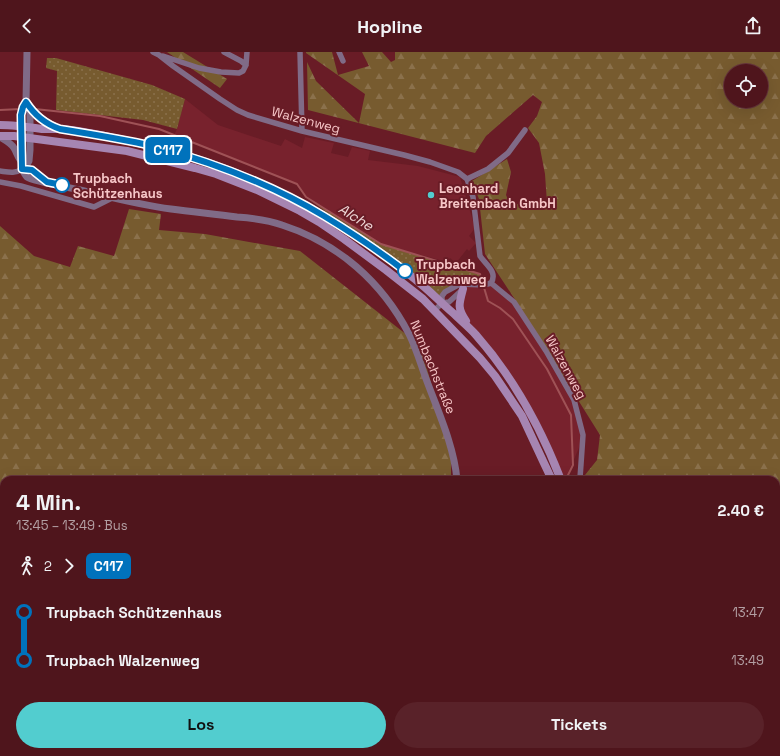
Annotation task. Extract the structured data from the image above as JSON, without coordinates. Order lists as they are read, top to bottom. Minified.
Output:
{"streets":{"street":["Walzenweg","Numbachstraße"]},"water":["Alche"],"places":["Trupbach Schützenhaus","Leonhard Breitenbach GmbH","Trupbach Walzenweg"],"lines":["bus line C117"],"page":{"header":"Hopline","on_map":"C117","heading":["4 Min.","13:45 – 13:49 · Bus","2.40 €"],"legs":["2","C117"],"list":[{"name":"Trupbach Schützenhaus","value":"13:47"},{"name":"Trupbach Walzenweg","value":"13:49"}],"buttons":["Los","Tickets"]}}
